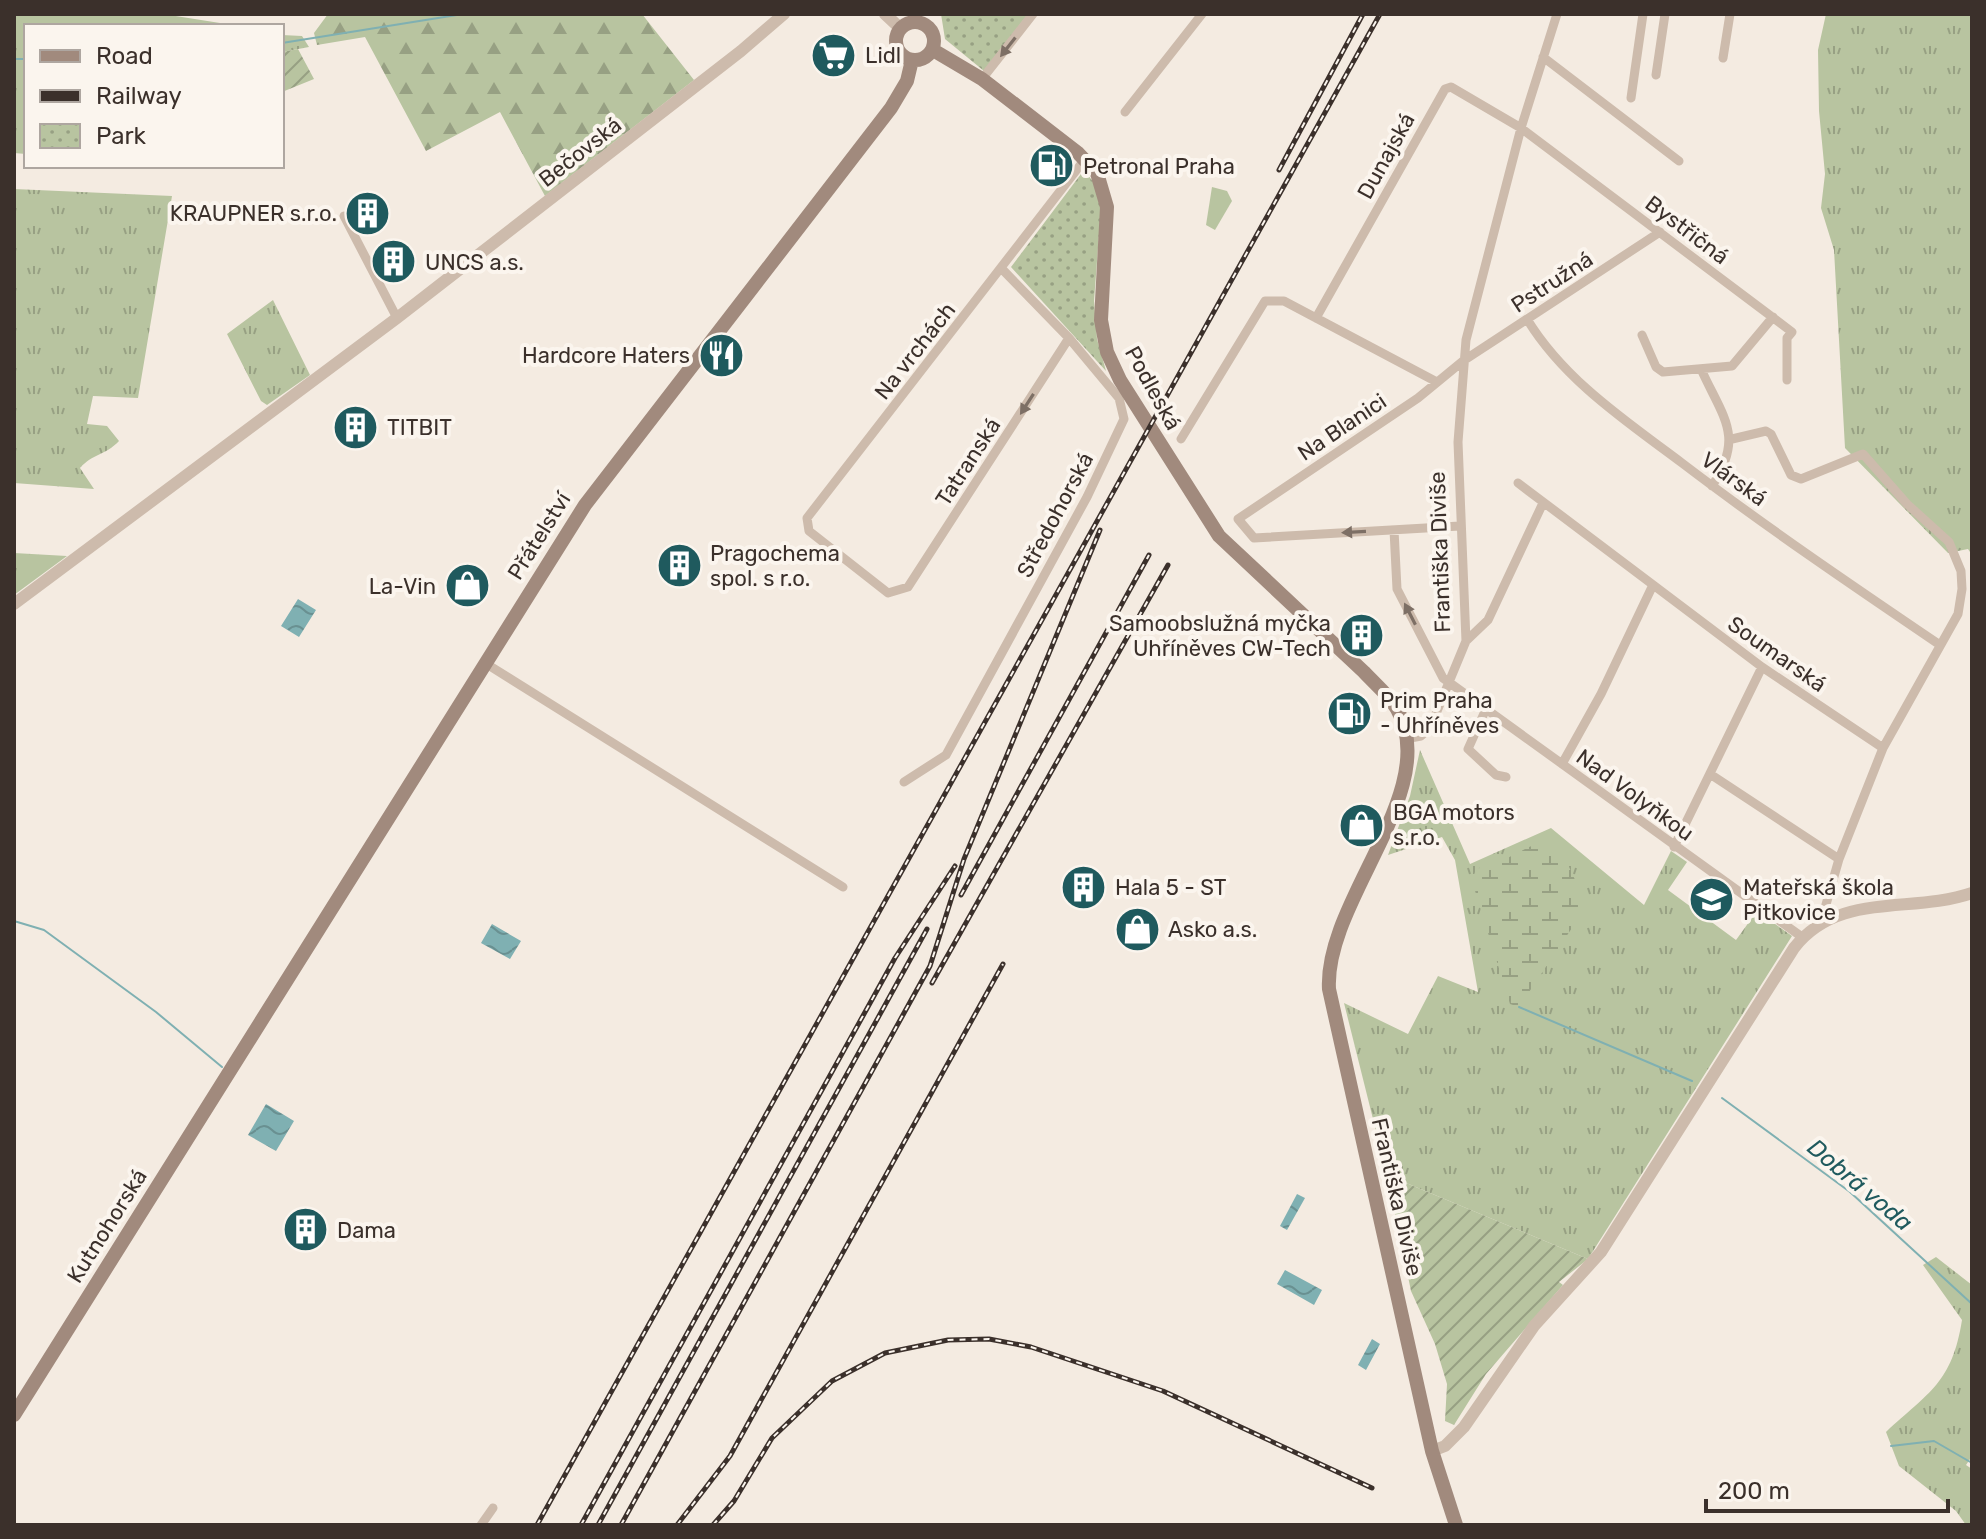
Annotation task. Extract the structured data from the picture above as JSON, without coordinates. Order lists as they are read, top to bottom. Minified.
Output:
{"streets":{"main road":["Podleská","Přátelství","Františka Diviše","Kutnohorská"],"street":["Bečovská","Dunajská","Bystřičná","Pstružná","Na vrchách","Na Blanici","Tatranská","Vlárská","Středohorská","Soumarská","Nad Volyňkou"]},"crossings":[["Dunajská","Bystřičná"],["Dunajská","Františka Diviše"],["Bystřičná","Pstružná"],["Bystřičná","Františka Diviše"],["Pstružná","Na Blanici"],["Pstružná","Vlárská"],["Pstružná","Františka Diviše"],["Na vrchách","Podleská"],["Na vrchách","Tatranská"],["Na vrchách","Středohorská"],["Podleská","Přátelství"],["Podleská","Františka Diviše"],["Na Blanici","Františka Diviše"],["Tatranská","Středohorská"],["Přátelství","Kutnohorská"],["Františka Diviše","Nad Volyňkou"]],"one_way":["Tatranská"],"water":["Dobrá voda"],"places":{"supermarket":["Lidl"],"fuel station":["Petronal Praha","Prim Praha - Uhříněves"],"building":["KRAUPNER s.r.o.","UNCS a.s.","TITBIT","Pragochema spol. s r.o.","Samoobslužná myčka Uhříněves CW-Tech","Hala 5 - ST","Dama"],"restaurant":["Hardcore Haters"],"shop":["La-Vin","BGA motors s.r.o.","Asko a.s."],"school or university":["Mateřská škola Pitkovice"]},"legend":["Road","Railway","Park"],"scale_bar":"200 m"}
